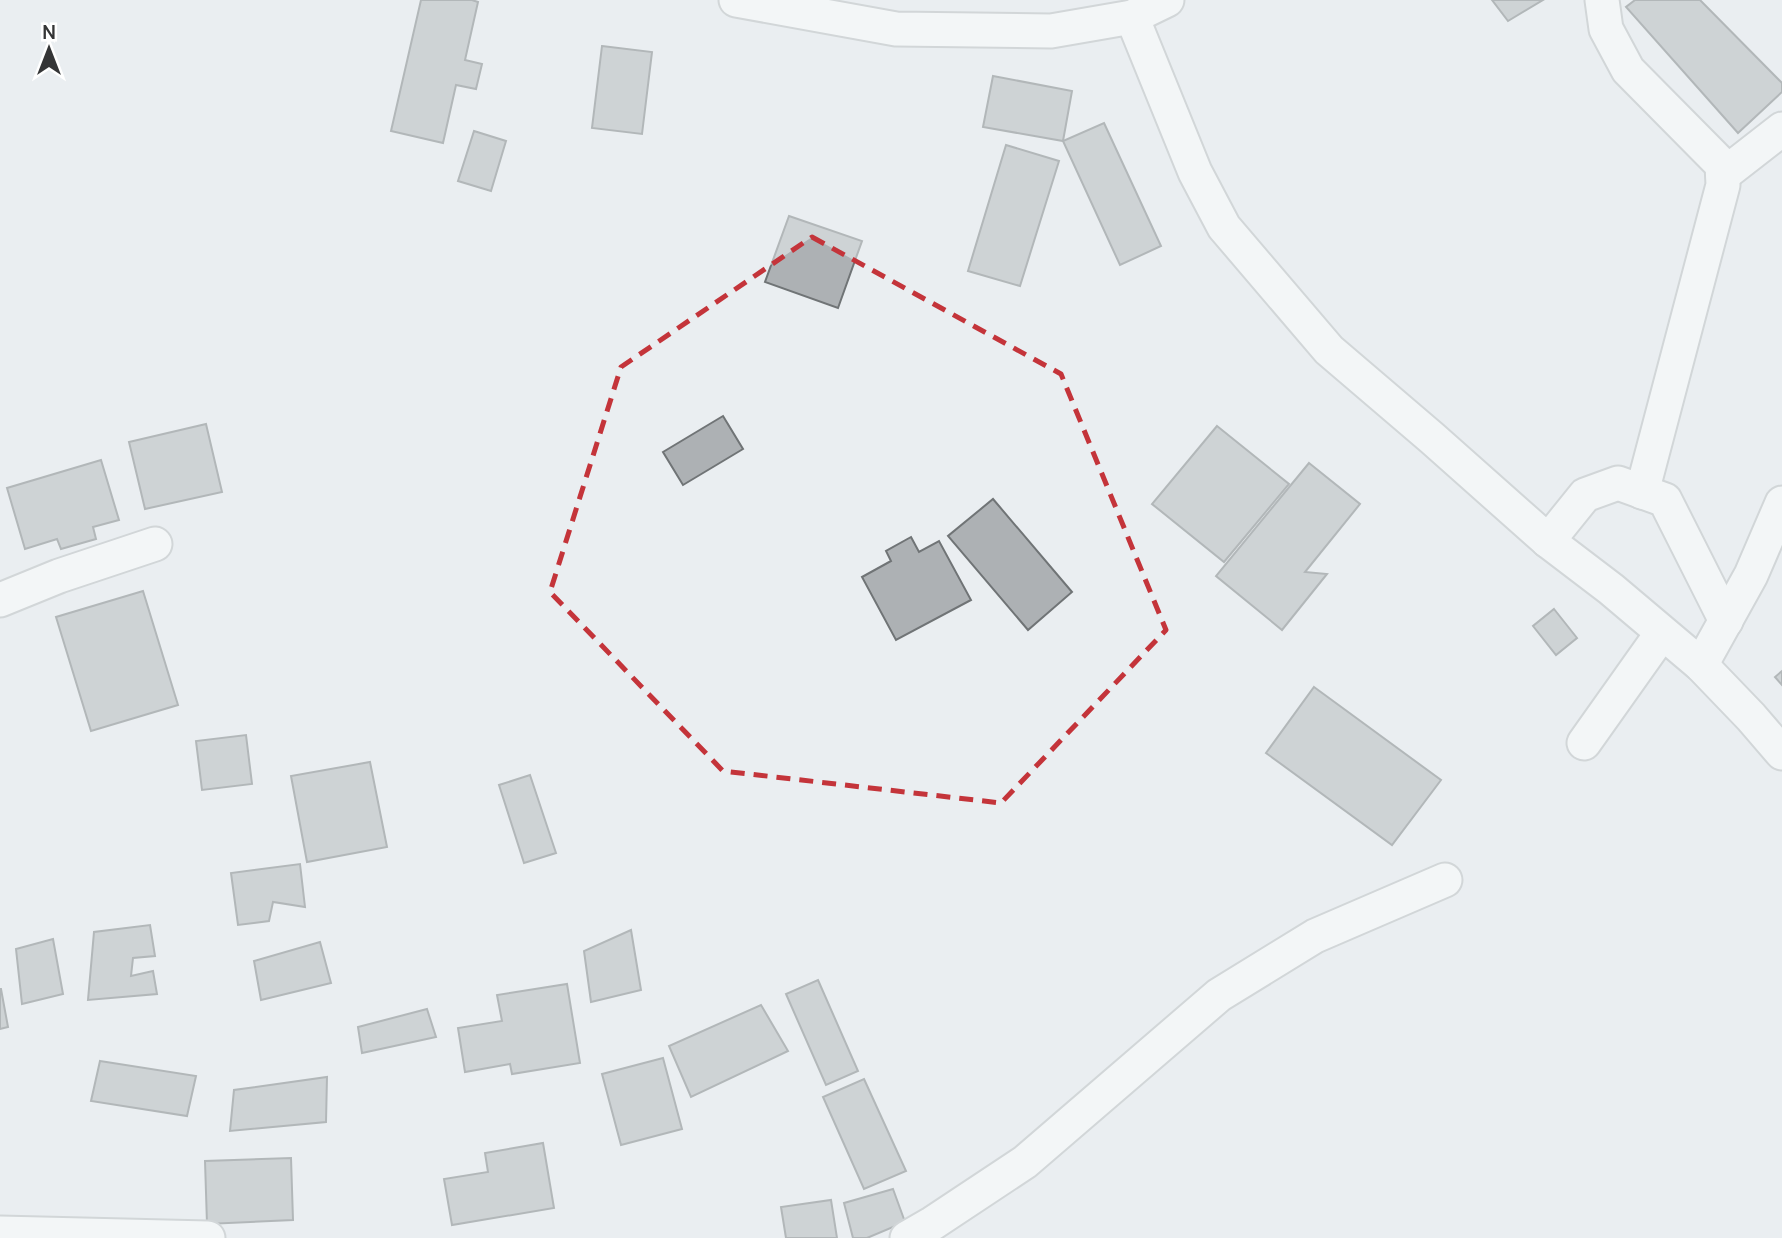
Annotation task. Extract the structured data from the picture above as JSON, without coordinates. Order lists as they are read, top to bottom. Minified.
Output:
{"north":"top"}
